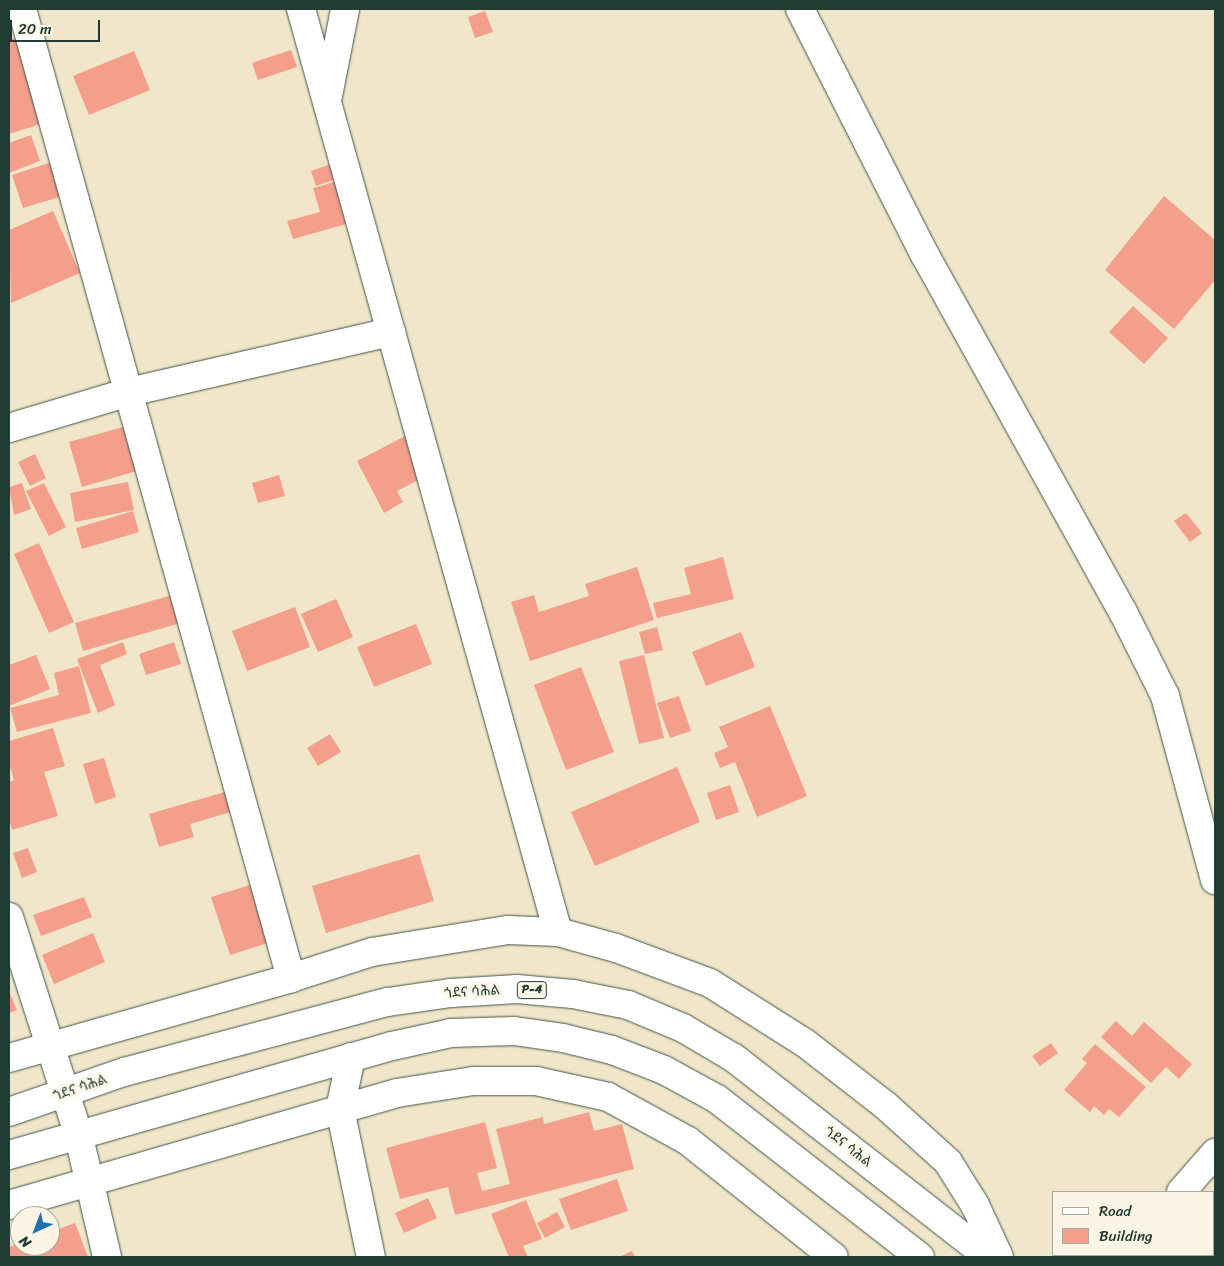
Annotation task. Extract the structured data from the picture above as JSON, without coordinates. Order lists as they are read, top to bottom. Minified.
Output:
{"streets":{"main road":["P-4","ጎደና ሳሕል"]},"legend":["Road","Building"],"scale_bar":"20 m","north":"bottom left"}
